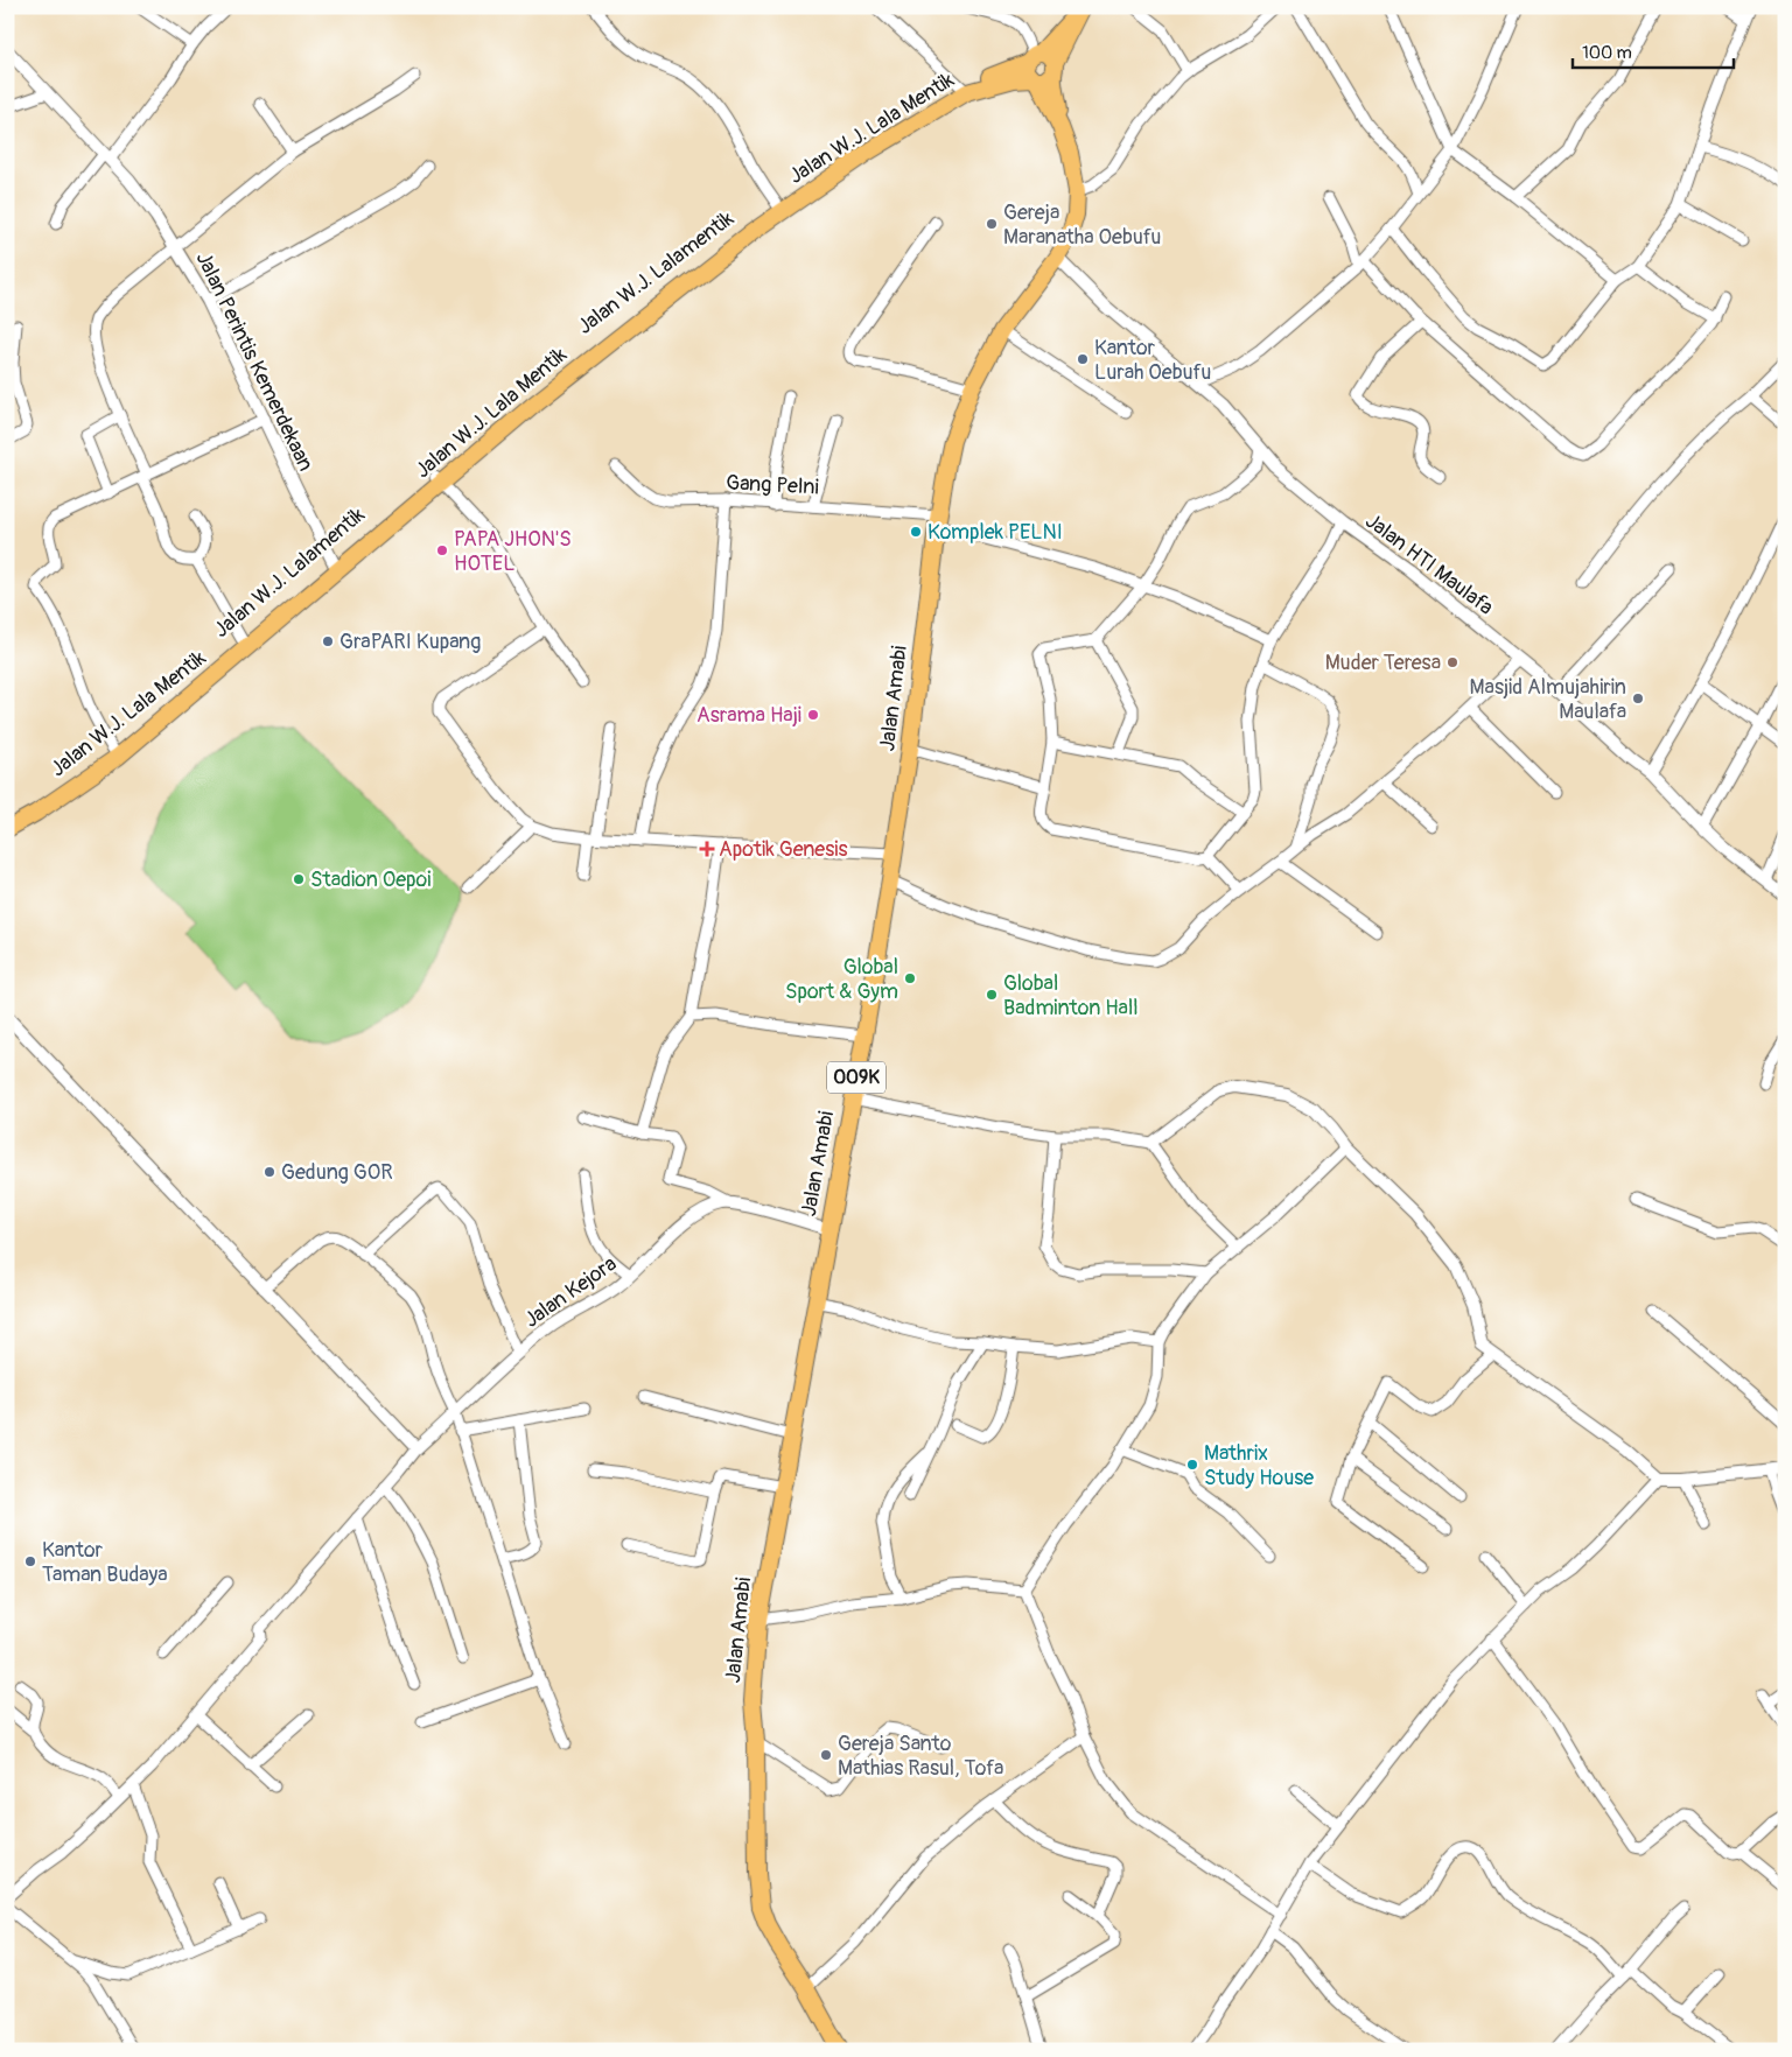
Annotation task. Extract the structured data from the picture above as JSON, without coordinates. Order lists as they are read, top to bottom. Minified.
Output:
{"streets":{"main road":["Jalan W.J. Lala Mentik","Jalan W.J. Lalamentik","Jalan Amabi","009K"],"street":["Jalan Perintis Kemerdekaan","Gang Pelni","Jalan HTI Maulafa","Jalan Kejora"]},"crossings":[["Jalan W.J. Lala Mentik","Jalan W.J. Lalamentik"],["Jalan W.J. Lala Mentik","Jalan Perintis Kemerdekaan"],["Jalan W.J. Lala Mentik","Jalan Amabi"],["Jalan W.J. Lalamentik","Jalan Amabi"],["Gang Pelni","Jalan Amabi"],["Jalan HTI Maulafa","Jalan Amabi"]],"places":{"other":["Gereja Maranatha Oebufu","Kantor Lurah Oebufu","Komplek PELNI","PAPA JHON'S HOTEL","GraPARI Kupang","Muder Teresa","Masjid Almujahirin Maulafa","Asrama Haji","Stadion Oepoi","Global Sport & Gym","Global Badminton Hall","Gedung GOR","Mathrix Study House","Kantor Taman Budaya","Gereja Santo Mathias Rasul, Tofa"],"health":["Apotik Genesis"]},"scale_bar":"100 m"}
